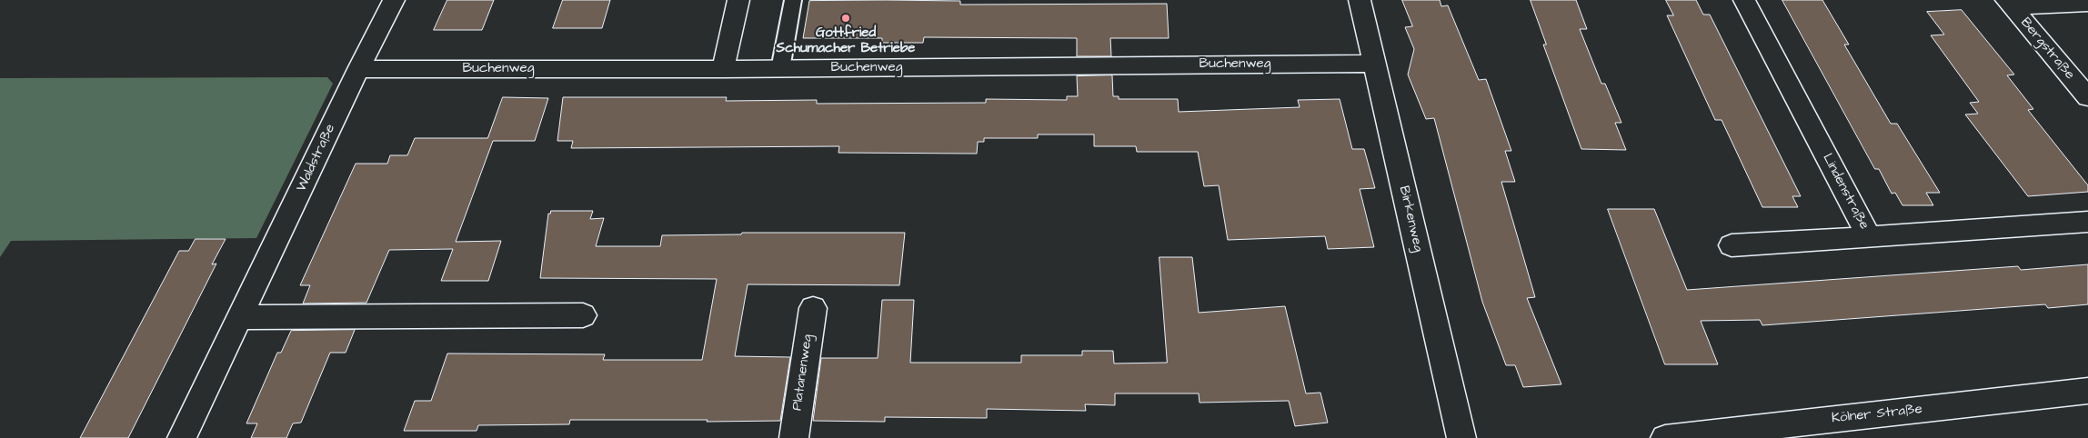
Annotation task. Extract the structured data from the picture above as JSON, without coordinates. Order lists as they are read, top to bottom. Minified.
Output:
{"streets":{"street":["Bergstraße","Buchenweg","Waldstraße","Lindenstraße","Birkenweg","Platanenweg","Kölner Straße"]},"crossings":[["Buchenweg","Waldstraße"],["Buchenweg","Birkenweg"]],"places":["Gottfried Schumacher Betriebe"]}
